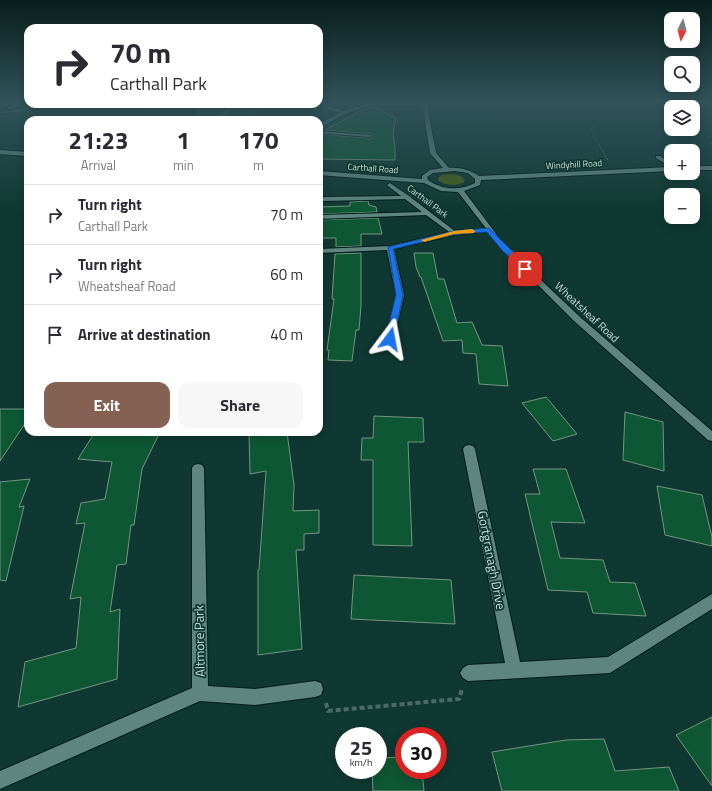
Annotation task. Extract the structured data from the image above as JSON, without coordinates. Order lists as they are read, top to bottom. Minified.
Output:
{"streets":{"main road":["Windyhill Road","Carthall Road","Carthall Park","Wheatsheaf Road","Gortgranagh Drive","Altmore Park"]},"crossings":[["Carthall Road","Wheatsheaf Road"],["Carthall Park","Wheatsheaf Road"]],"north":"bottom","page":{"map_buttons":["+","−"],"turn":["70 m","Carthall Park"],"eta":["21:23","Arrival","1","min","170","m"],"list":[{"name":"Turn right","note":"Carthall Park","value":"70 m"},{"name":"Turn right","note":"Wheatsheaf Road","value":"60 m"},{"name":"Arrive at destination","value":"40 m"}],"buttons":["Exit","Share"],"speed":"25 km/h","limit":"30"}}
